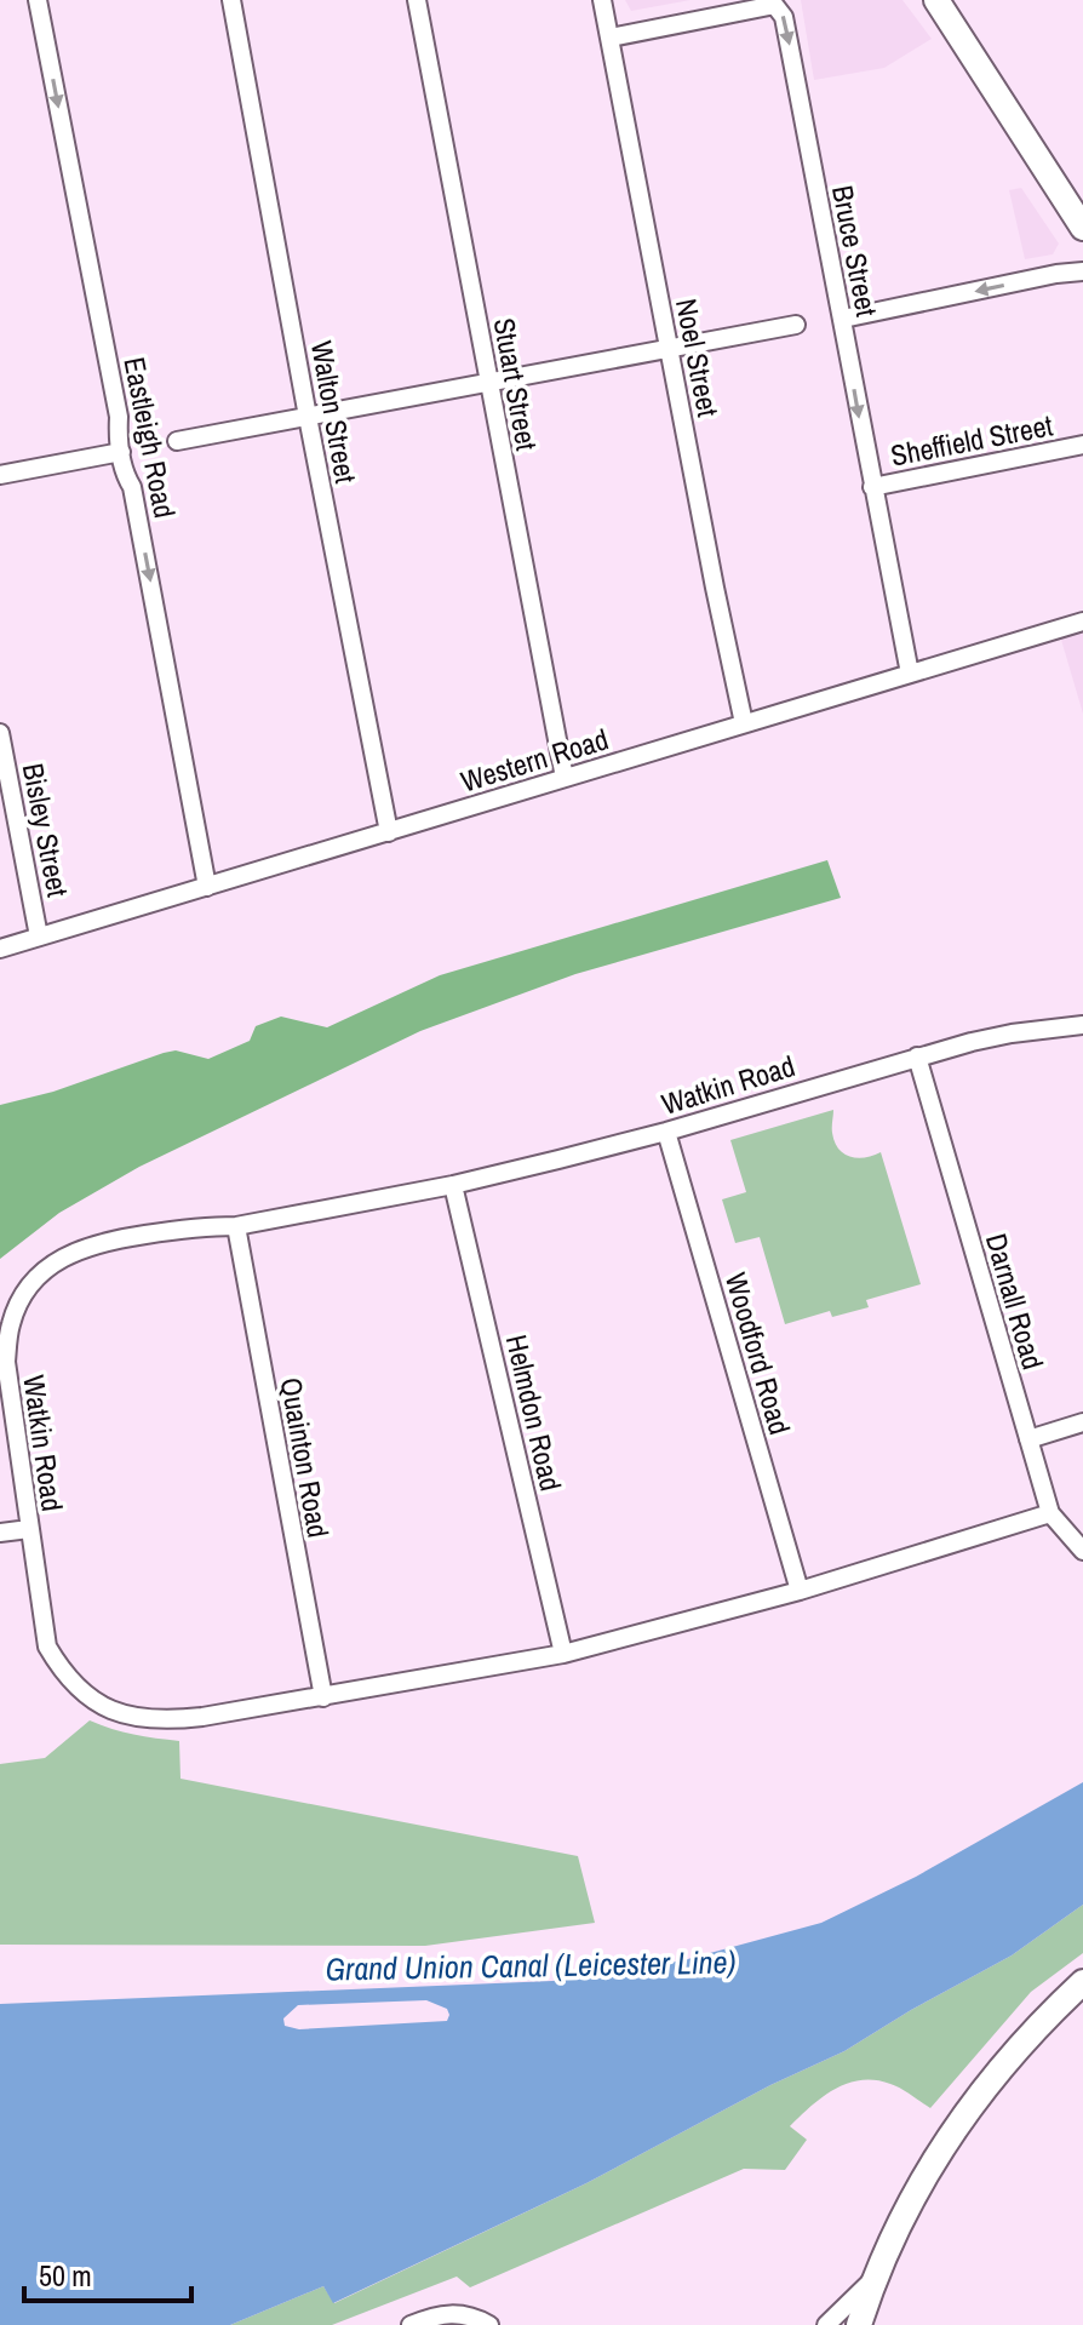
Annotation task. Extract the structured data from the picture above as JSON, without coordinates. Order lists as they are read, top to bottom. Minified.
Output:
{"streets":{"street":["Bruce Street","Noel Street","Stuart Street","Walton Street","Eastleigh Road","Sheffield Street","Western Road","Bisley Street","Watkin Road","Darnall Road","Woodford Road","Helmdon Road","Quainton Road"]},"crossings":[["Bruce Street","Noel Street"],["Bruce Street","Sheffield Street"],["Bruce Street","Western Road"],["Noel Street","Western Road"],["Stuart Street","Western Road"],["Walton Street","Western Road"],["Eastleigh Road","Western Road"],["Western Road","Bisley Street"],["Watkin Road","Darnall Road"],["Watkin Road","Woodford Road"],["Watkin Road","Helmdon Road"],["Watkin Road","Quainton Road"]],"one_way":["Eastleigh Road"],"water":["Grand Union Canal (Leicester Line)"],"scale_bar":"50 m"}
